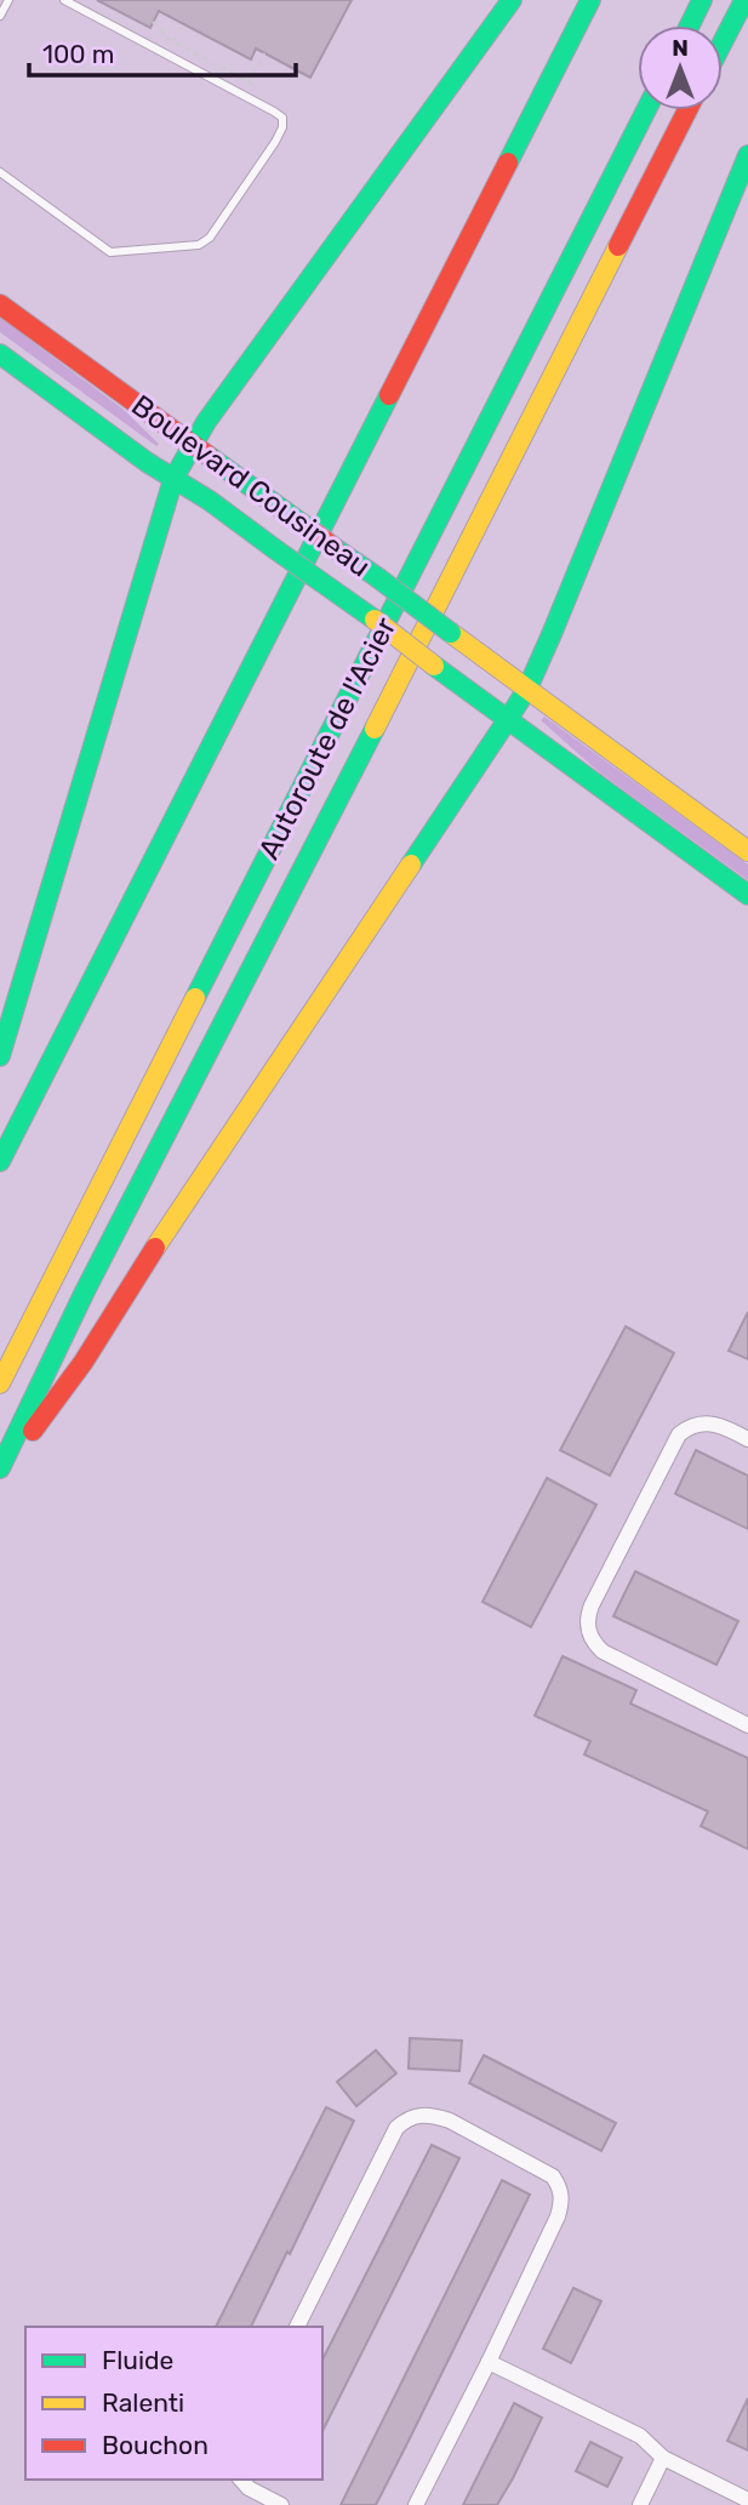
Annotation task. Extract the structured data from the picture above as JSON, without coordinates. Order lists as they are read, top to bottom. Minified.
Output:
{"streets":{"main road":["Boulevard Cousineau","Autoroute de l'Acier"]},"legend":["Fluide","Ralenti","Bouchon"],"scale_bar":"100 m","north":"top"}
